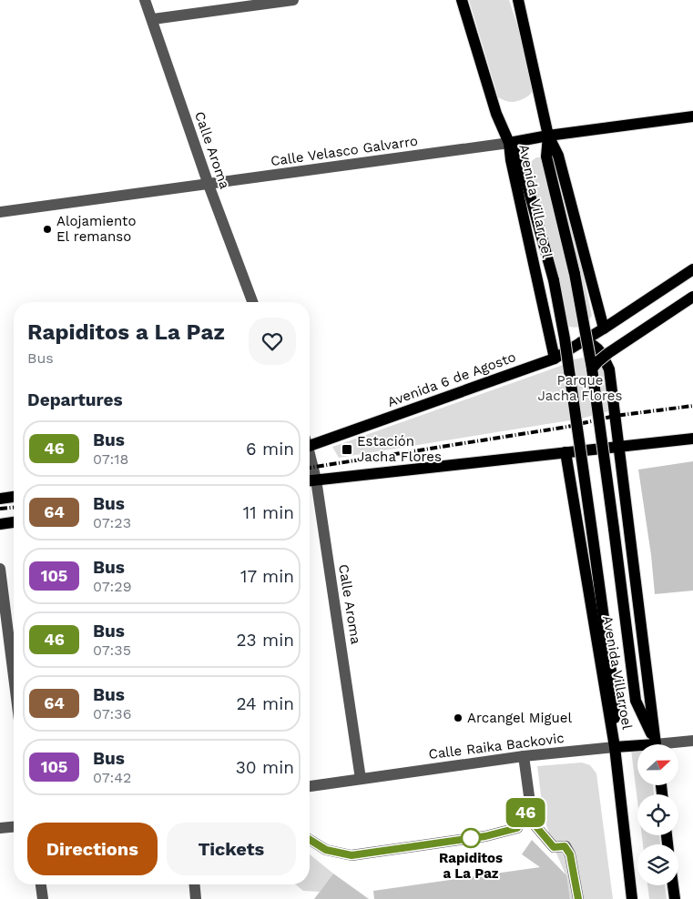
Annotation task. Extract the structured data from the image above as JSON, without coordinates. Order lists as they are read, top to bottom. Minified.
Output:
{"streets":{"main road":["Calle Velasco Galvarro","Avenida Villarroel","Avenida 6 de Agosto","Calle Raika Backovic"],"street":["Calle Aroma"]},"crossings":[["Calle Aroma","Calle Velasco Galvarro"],["Calle Aroma","Calle Raika Backovic"],["Calle Velasco Galvarro","Avenida Villarroel"],["Avenida Villarroel","Avenida 6 de Agosto"],["Avenida Villarroel","Calle Raika Backovic"]],"parks":["Parque Jacha Flores"],"places":{"other":["Alojamiento El remanso","Arcangel Miguel","Rapiditos a La Paz"],"transit":["Estación Jacha Flores"]},"lines":["bus line 46"],"north":"right","page":{"on_map":"46","heading":[["Rapiditos a La Paz","Bus"],"Departures"],"list":[{"mark":"46","name":"Bus","note":"07:18","value":"6 min"},{"mark":"64","name":"Bus","note":"07:23","value":"11 min"},{"mark":"105","name":"Bus","note":"07:29","value":"17 min"},{"mark":"46","name":"Bus","note":"07:35","value":"23 min"},{"mark":"64","name":"Bus","note":"07:36","value":"24 min"},{"mark":"105","name":"Bus","note":"07:42","value":"30 min"}],"buttons":["Directions","Tickets"]}}
